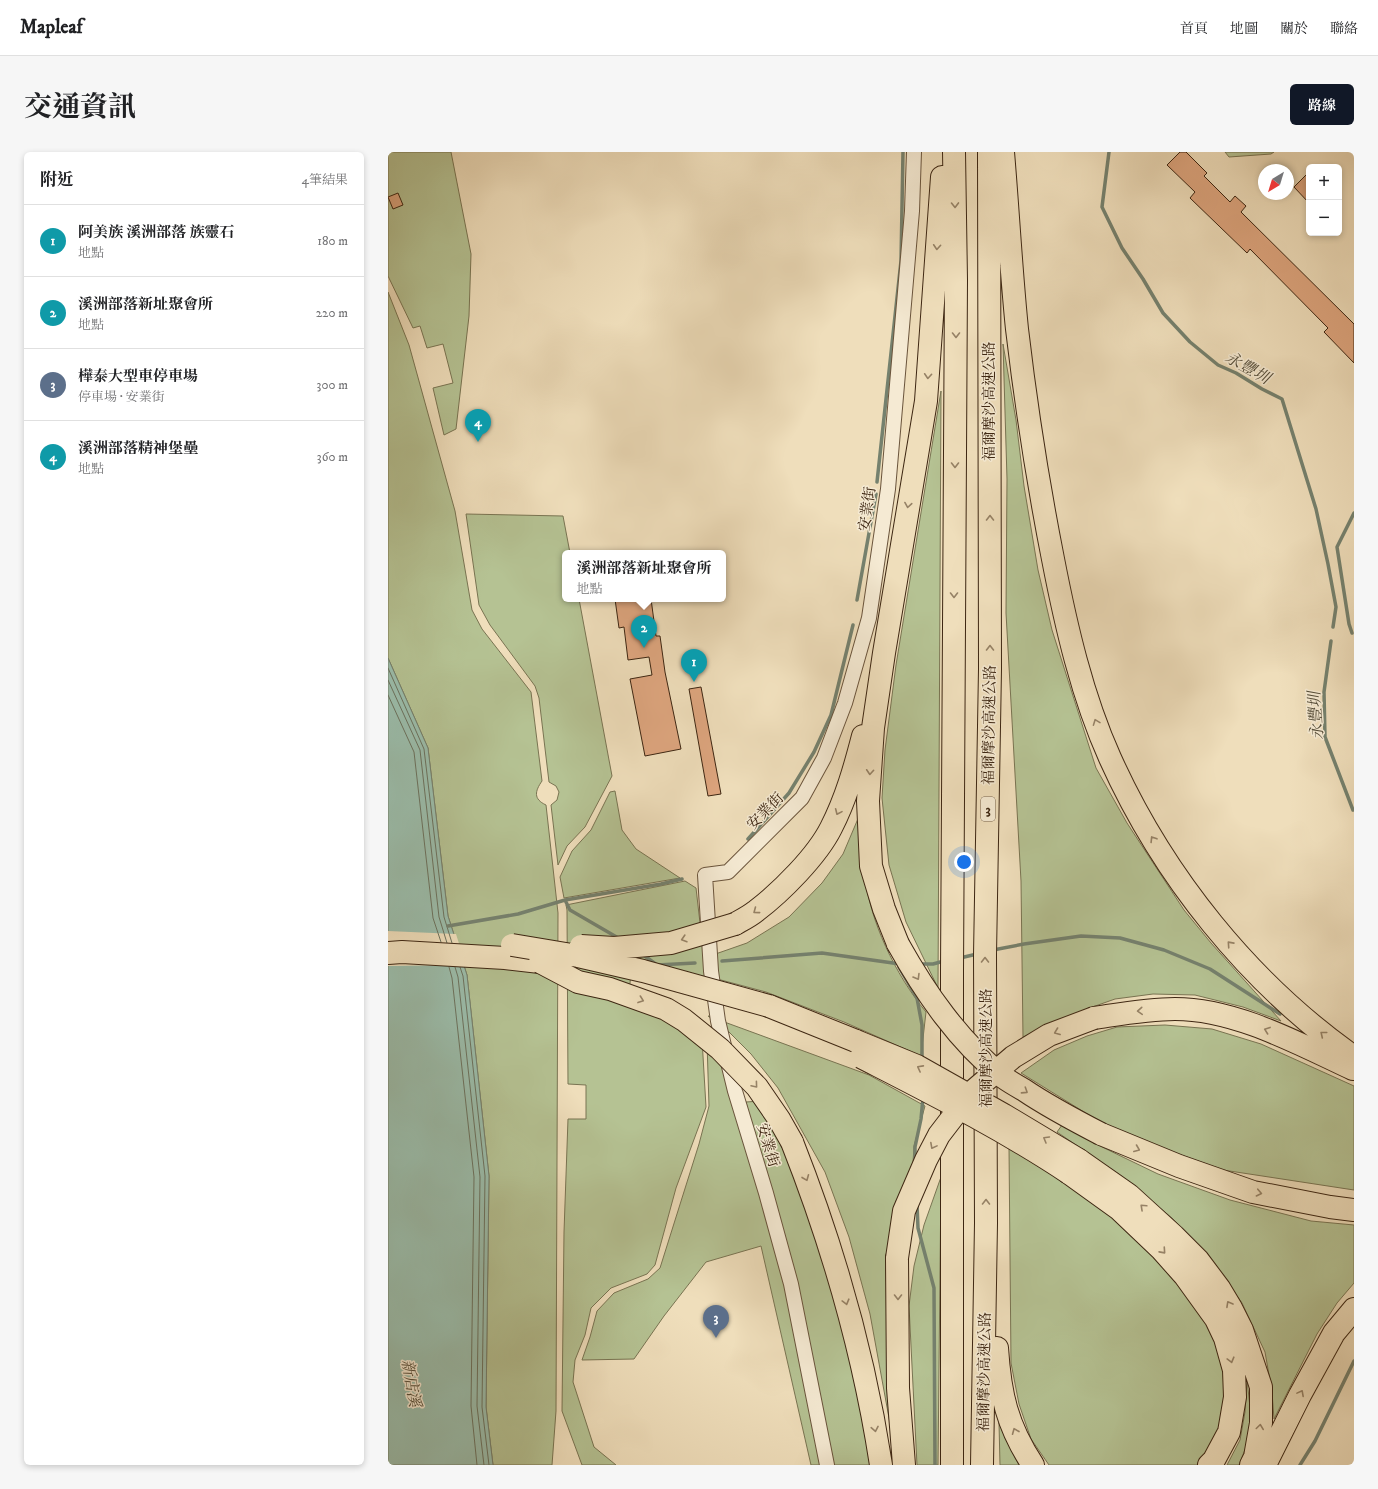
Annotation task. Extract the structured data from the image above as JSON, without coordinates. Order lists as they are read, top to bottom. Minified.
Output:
{"streets":{"highway":["福爾摩沙高速公路","3"],"street":["安業街"]},"water":["永豐圳","新店溪"],"north":"bottom left","page":{"header":"Mapleaf","nav":["首頁","地圖","關於","聯絡"],"title":"交通資訊","buttons":"路線","heading":["附近","4筆結果"],"map_buttons":["+","−"],"list":[{"mark":"1","name":"阿美族 溪洲部落 族靈石","note":"地點","value":"180 m"},{"mark":"2","name":"溪洲部落新址聚會所","note":"地點","value":"220 m"},{"mark":"3","name":"樺泰大型車停車場","note":"停車場 · 安業街","value":"300 m"},{"mark":"4","name":"溪洲部落精神堡壘","note":"地點","value":"360 m"}],"pins":["4","2","1","3"],"popup":["溪洲部落新址聚會所","地點"]}}
